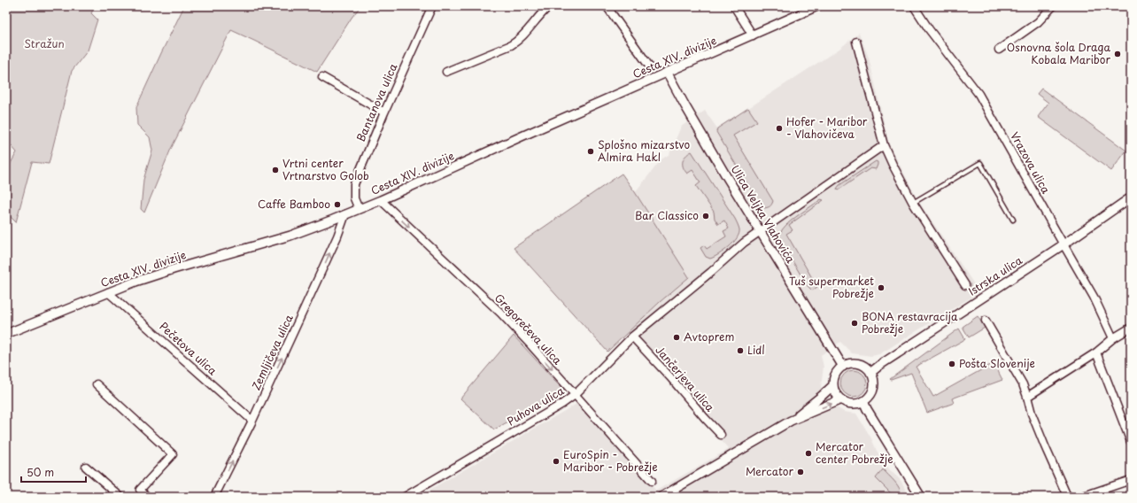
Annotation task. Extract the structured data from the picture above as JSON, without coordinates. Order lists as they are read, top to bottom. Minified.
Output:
{"streets":{"street":["Cesta XIV. divizije","Bantanova ulica","Vrazova ulica","Ulica Veljka Vlahovića","Istrska ulica","Gregorečeva ulica","Pečetova ulica","Zemljičeva ulica","Jančerjeva ulica","Puhova ulica"]},"crossings":[["Cesta XIV. divizije","Bantanova ulica"],["Cesta XIV. divizije","Ulica Veljka Vlahovića"],["Cesta XIV. divizije","Gregorečeva ulica"],["Cesta XIV. divizije","Pečetova ulica"],["Cesta XIV. divizije","Zemljičeva ulica"],["Vrazova ulica","Istrska ulica"],["Ulica Veljka Vlahovića","Istrska ulica"],["Ulica Veljka Vlahovića","Puhova ulica"],["Gregorečeva ulica","Puhova ulica"],["Pečetova ulica","Zemljičeva ulica"],["Jančerjeva ulica","Puhova ulica"]],"one_way":["Gregorečeva ulica","Zemljičeva ulica"],"parks":["Stražun"],"places":["Osnovna šola Draga Kobala Maribor","Hofer - Maribor - Vlahovičeva","Splošno mizarstvo Almira Hakl","Vrtni center Vrtnarstvo Golob","Caffe Bamboo","Bar Classico","Tuš supermarket Pobrežje","BONA restavracija Pobrežje","Avtoprem","Lidl","Pošta Slovenije","Mercator center Pobrežje","EuroSpin - Maribor - Pobrežje","Mercator"],"scale_bar":"50 m"}
